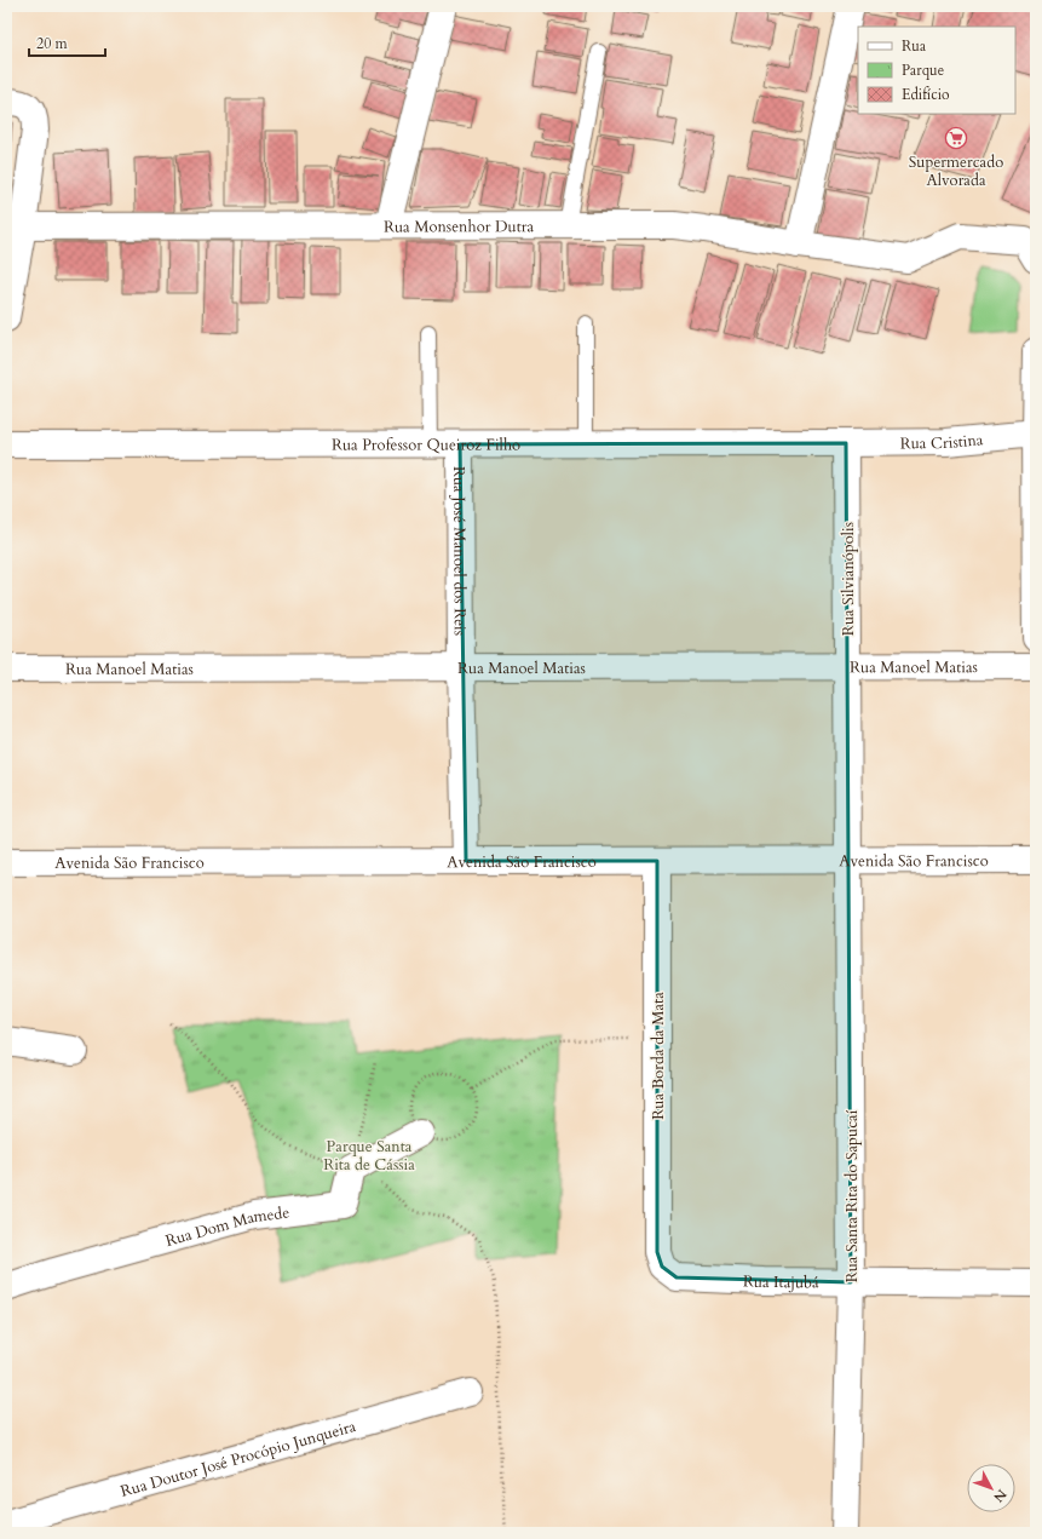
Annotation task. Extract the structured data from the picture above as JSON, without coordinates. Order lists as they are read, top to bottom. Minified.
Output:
{"streets":{"street":["Rua Monsenhor Dutra","Rua Cristina","Rua Professor Queiroz Filho","Rua José Manoel dos Reis","Rua Silvianópolis","Rua Manoel Matias","Avenida São Francisco","Rua Borda da Mata","Rua Santa Rita do Sapucaí","Rua Dom Mamede","Rua Itajubá","Rua Doutor José Procópio Junqueira"]},"crossings":[["Rua Cristina","Rua Professor Queiroz Filho"],["Rua Cristina","Rua Silvianópolis"],["Rua Professor Queiroz Filho","Rua José Manoel dos Reis"],["Rua Professor Queiroz Filho","Rua Silvianópolis"],["Rua José Manoel dos Reis","Rua Manoel Matias"],["Rua José Manoel dos Reis","Avenida São Francisco"],["Rua Silvianópolis","Rua Manoel Matias"],["Rua Silvianópolis","Avenida São Francisco"],["Rua Silvianópolis","Rua Santa Rita do Sapucaí"],["Avenida São Francisco","Rua Borda da Mata"],["Avenida São Francisco","Rua Santa Rita do Sapucaí"],["Rua Borda da Mata","Rua Itajubá"],["Rua Santa Rita do Sapucaí","Rua Itajubá"]],"parks":["Parque Santa Rita de Cássia"],"places":{"supermarket":["Supermercado Alvorada"]},"legend":["Rua","Parque","Edifício"],"scale_bar":"20 m","north":"bottom right"}
